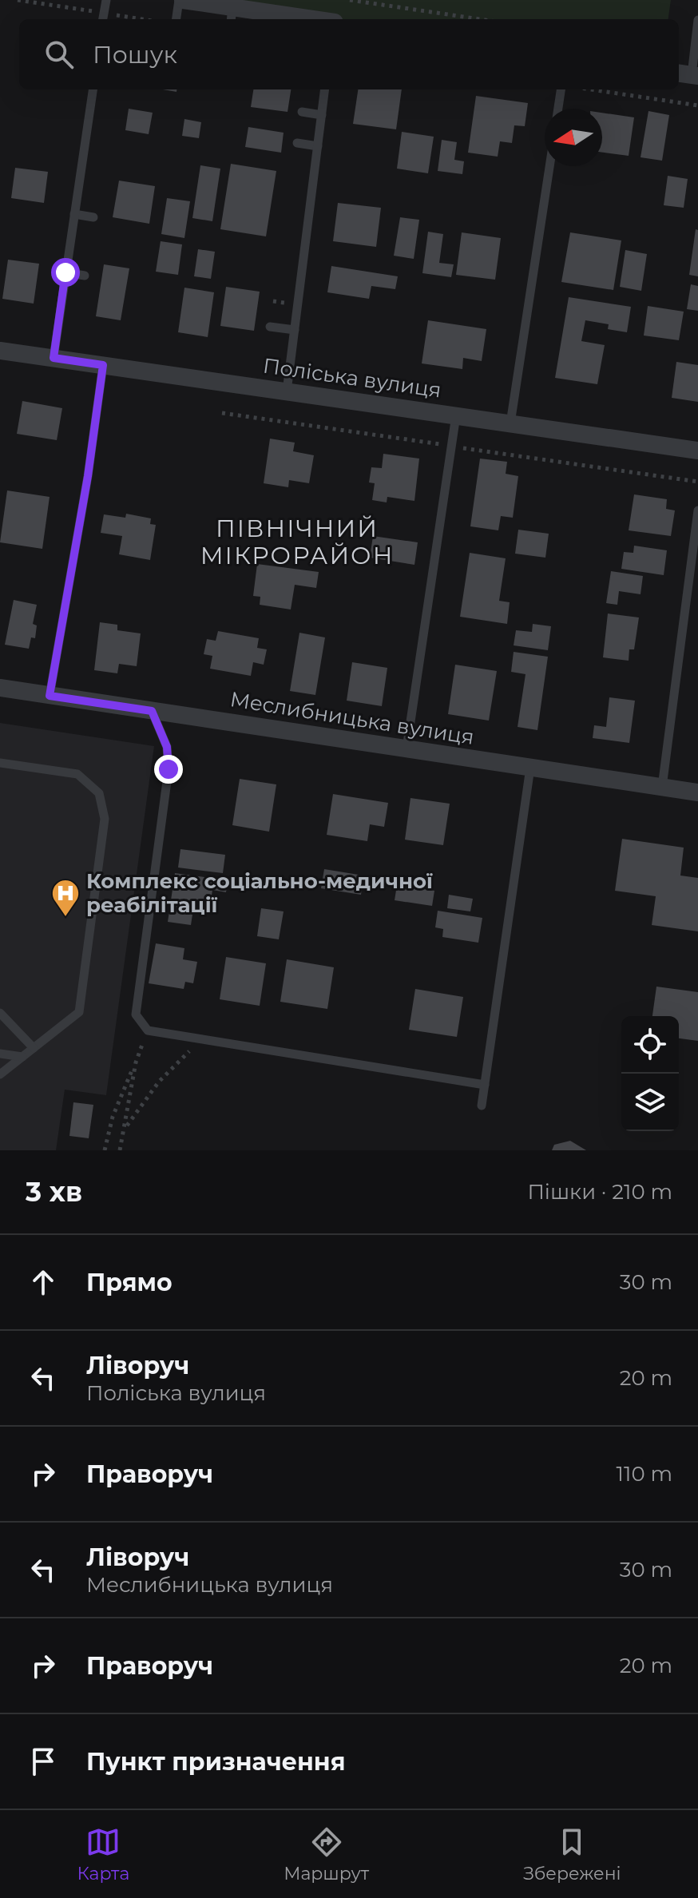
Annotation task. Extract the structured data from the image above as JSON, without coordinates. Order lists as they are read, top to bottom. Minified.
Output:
{"streets":{"street":["Поліська вулиця","Меслибницька вулиця"]},"districts":["ПІВНІЧНИЙ МІКРОРАЙОН"],"places":{"hospital":["Комплекс соціально-медичної реабілітації"]},"north":"left","page":{"search":"Пошук","heading":["3 хв","Пішки · 210 m"],"list":[["Прямо","30 m"],["Ліворуч","Поліська вулиця","20 m"],["Праворуч","110 m"],["Ліворуч","Меслибницька вулиця","30 m"],["Праворуч","20 m"],"Пункт призначення"],"nav":["Карта","Маршрут","Збережені"]}}
